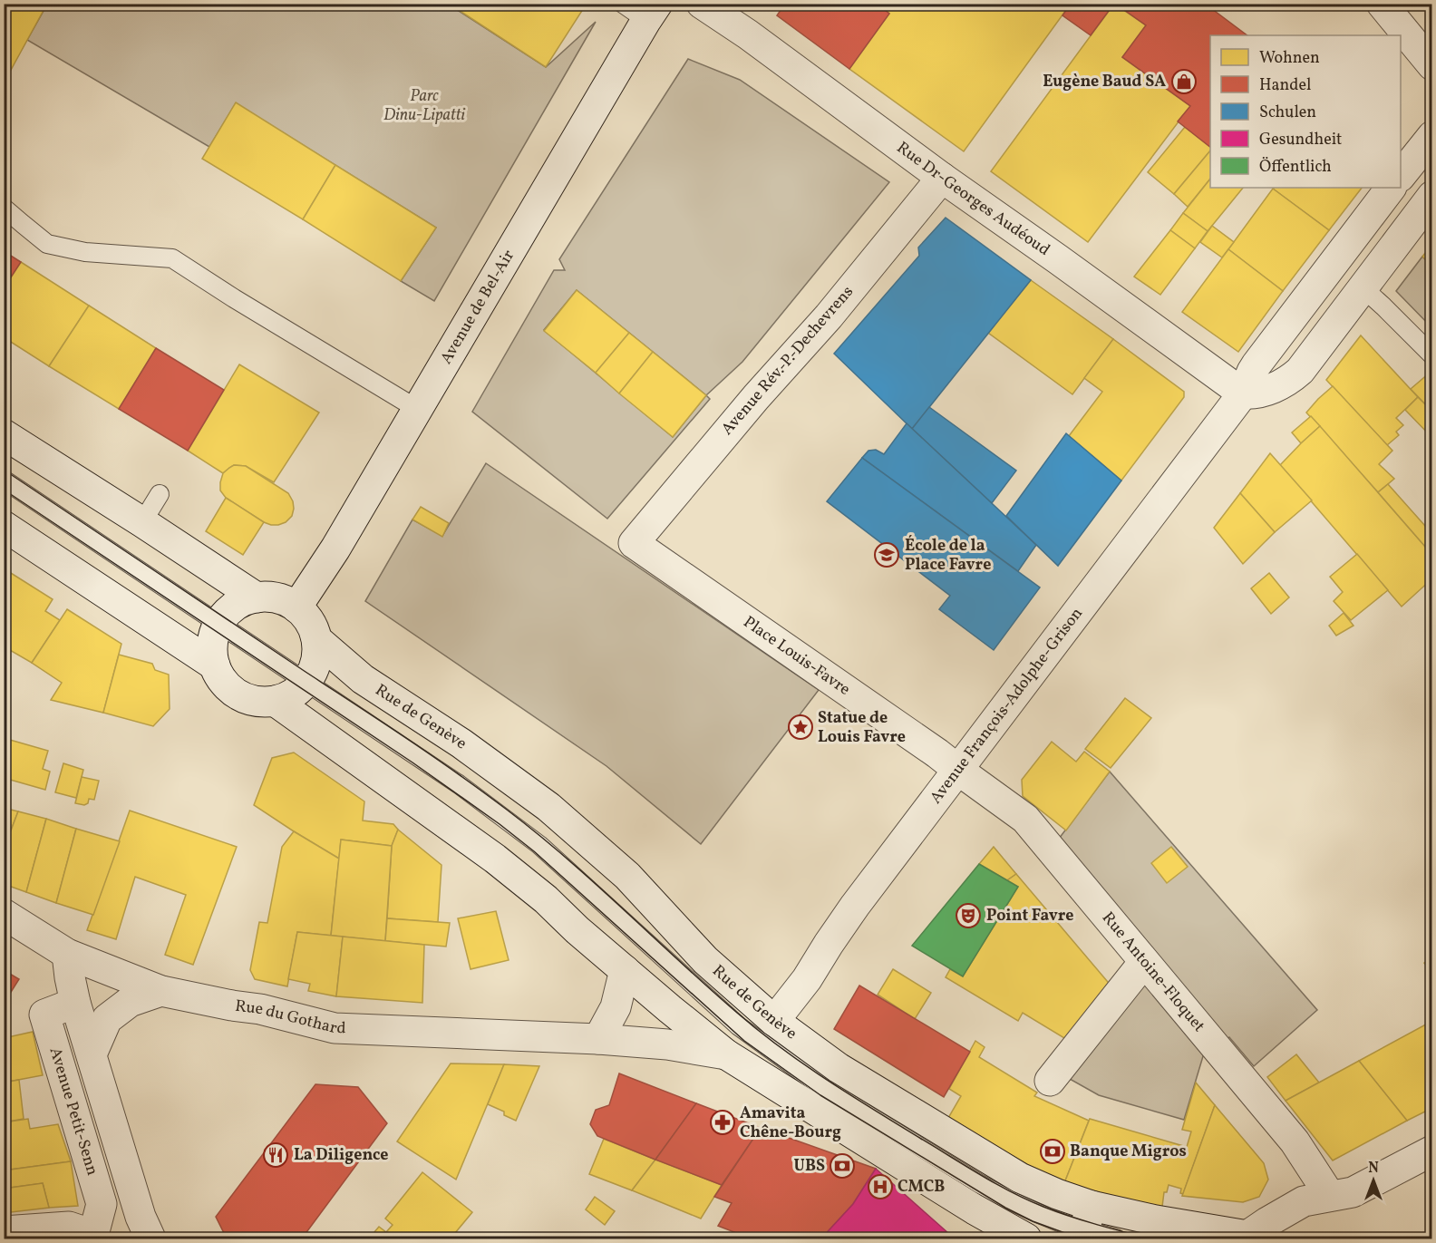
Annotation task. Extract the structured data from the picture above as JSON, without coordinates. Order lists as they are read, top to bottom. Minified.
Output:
{"streets":{"street":["Rue Dr-Georges Audéoud","Avenue de Bel-Air","Avenue Rév.-P.-Dechevrens","Place Louis-Favre","Avenue François-Adolphe-Grison","Rue de Genève","Rue Antoine-Floquet","Rue du Gothard","Avenue Petit-Senn"]},"crossings":[["Rue Dr-Georges Audéoud","Avenue Rév.-P.-Dechevrens"],["Rue Dr-Georges Audéoud","Avenue François-Adolphe-Grison"],["Avenue de Bel-Air","Rue de Genève"],["Avenue Rév.-P.-Dechevrens","Place Louis-Favre"],["Place Louis-Favre","Avenue François-Adolphe-Grison"],["Place Louis-Favre","Rue Antoine-Floquet"],["Avenue François-Adolphe-Grison","Rue de Genève"],["Avenue François-Adolphe-Grison","Rue Antoine-Floquet"],["Rue du Gothard","Avenue Petit-Senn"]],"parks":["Parc Dinu-Lipatti"],"places":{"shop":["Eugène Baud SA"],"school or university":["École de la Place Favre"],"place":["Statue de Louis Favre"],"theatre":["Point Favre"],"pharmacy":["Amavita Chêne-Bourg"],"bank":["Banque Migros","UBS"],"restaurant":["La Diligence"],"hospital":["CMCB"]},"legend":["Wohnen","Handel","Schulen","Gesundheit","Öffentlich"],"north":"top"}
